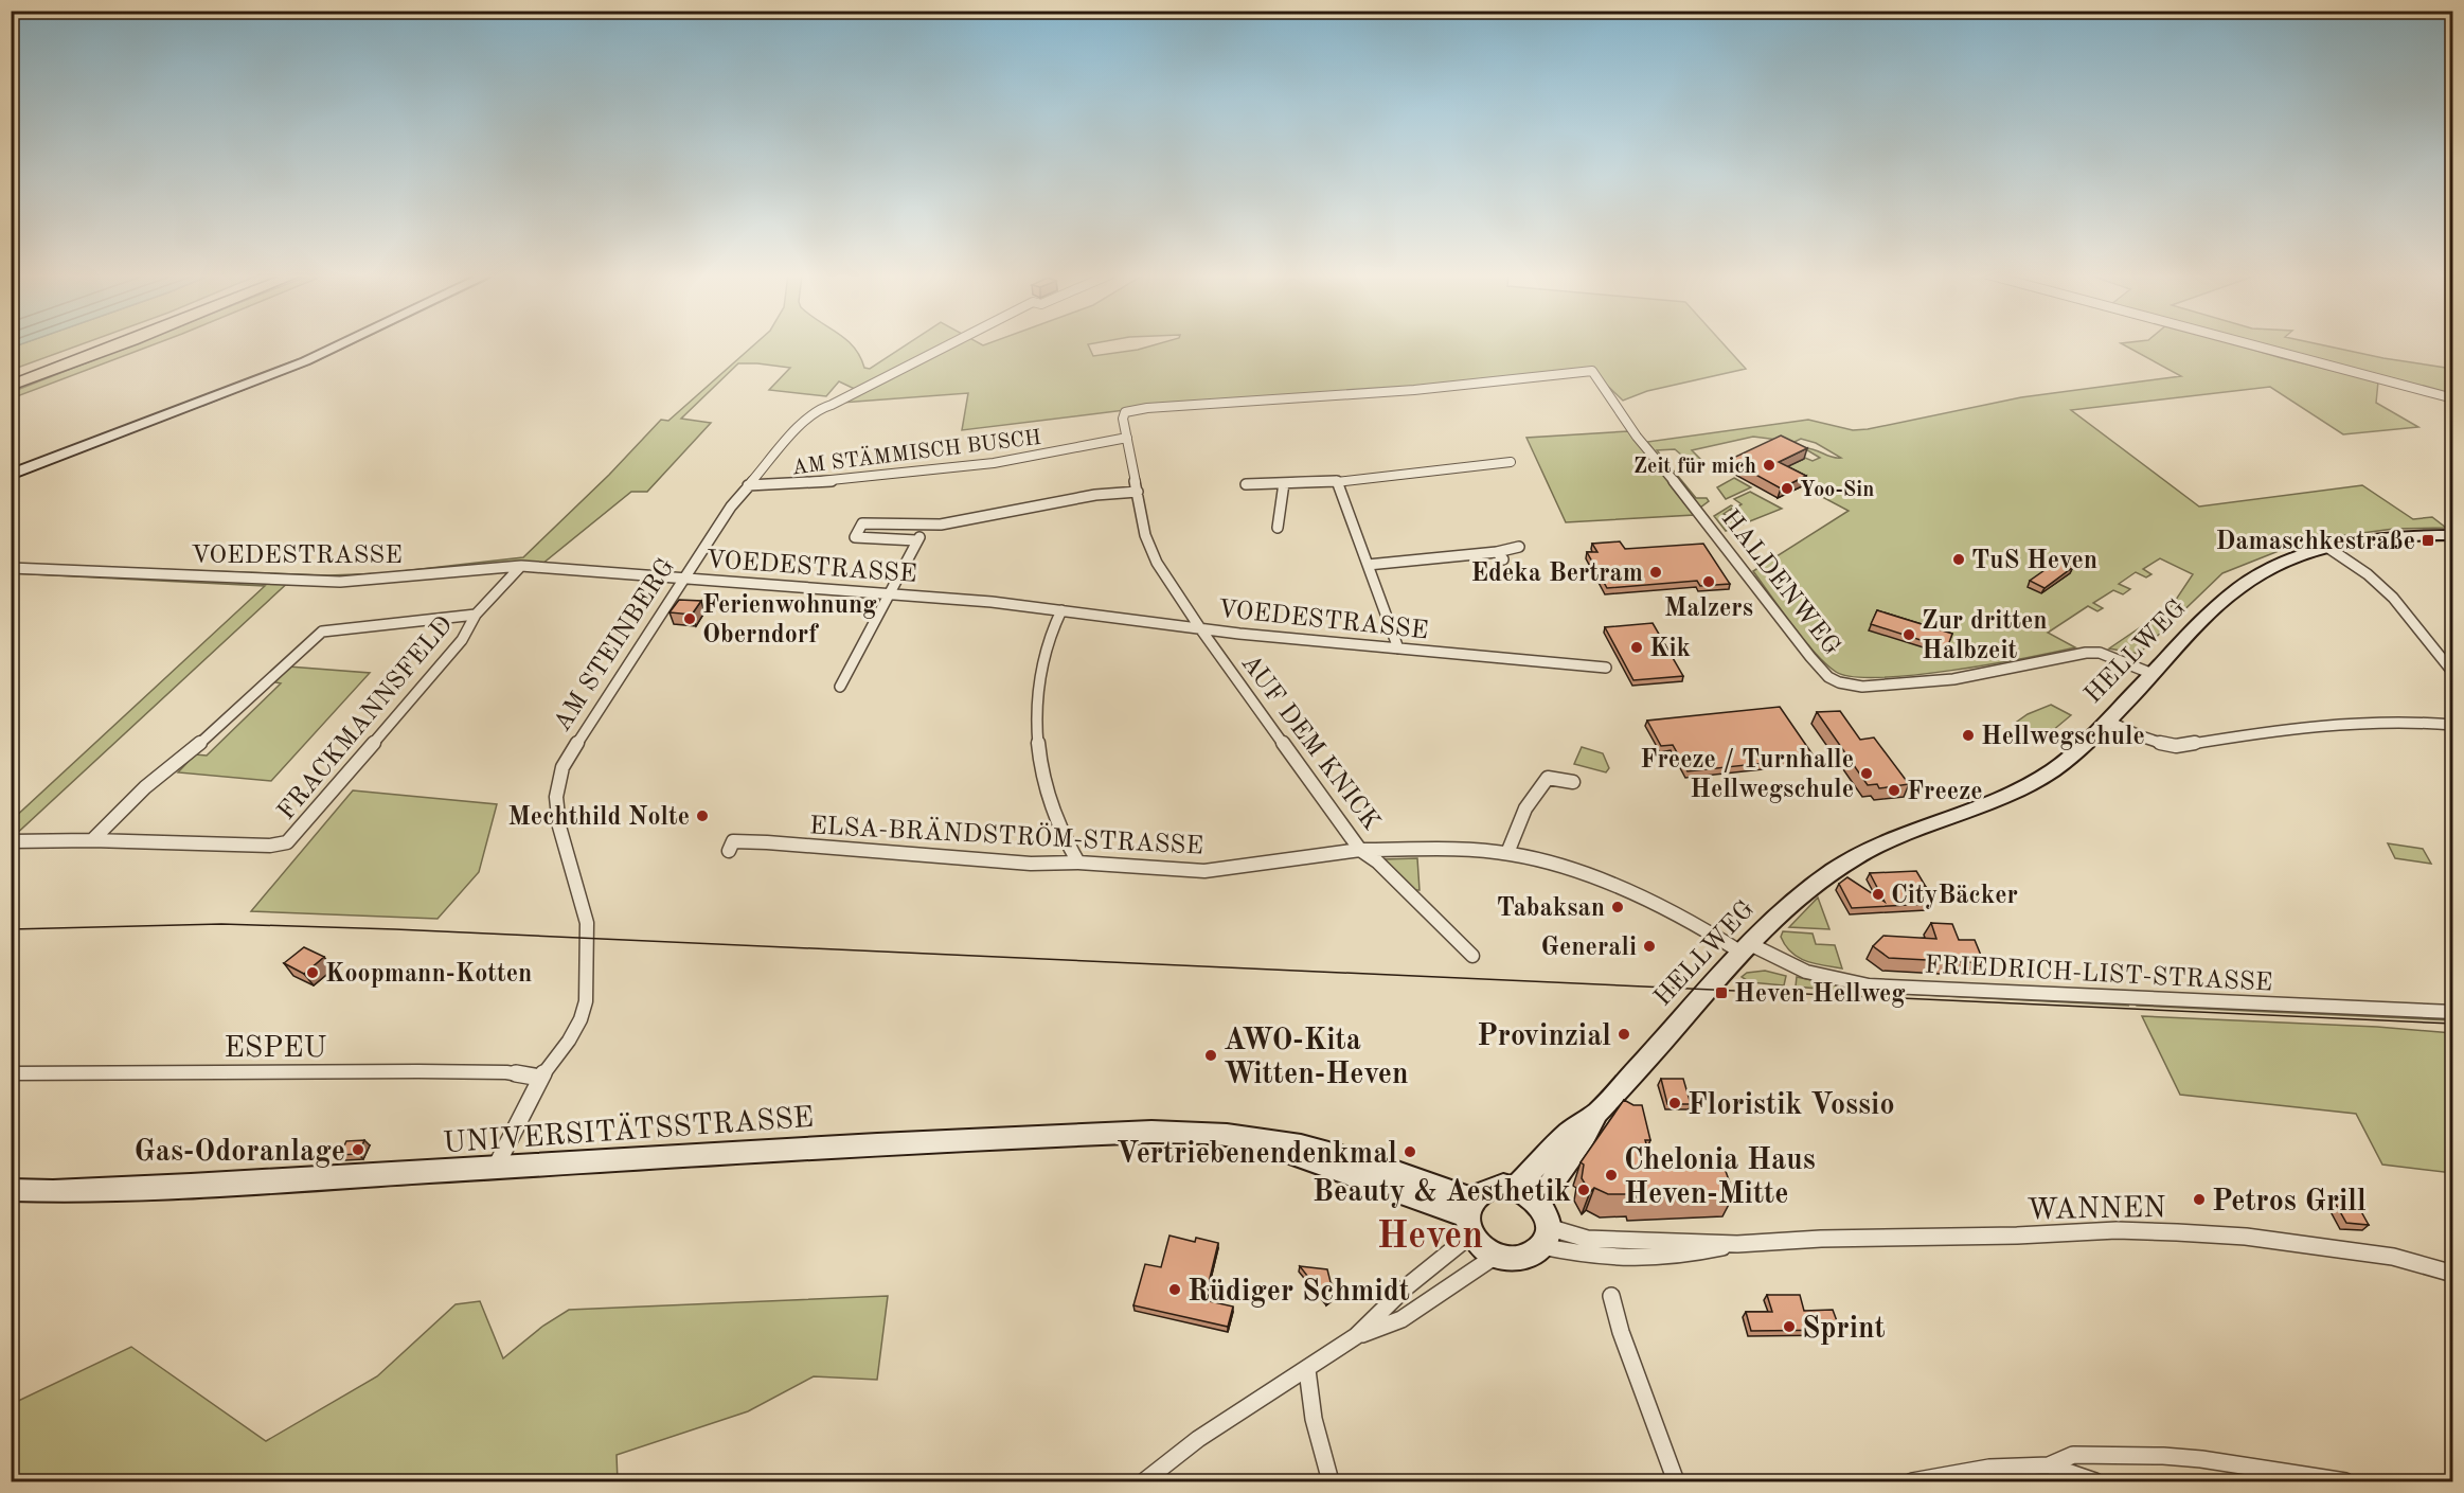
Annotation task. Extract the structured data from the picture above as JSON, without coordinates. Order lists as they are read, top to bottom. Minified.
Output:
{"streets":{"street":["AM STÄMMISCH BUSCH","VOEDESTRASSE","HALDENWEG","AM STEINBERG","HELLWEG","FRACKMANNSFELD","AUF DEM KNICK","ELSA-BRÄNDSTRÖM-STRASSE","FRIEDRICH-LIST-STRASSE","ESPEU","UNIVERSITÄTSSTRASSE","WANNEN"]},"crossings":[["AM STÄMMISCH BUSCH","AM STEINBERG"],["AM STÄMMISCH BUSCH","AUF DEM KNICK"],["VOEDESTRASSE","AM STEINBERG"],["VOEDESTRASSE","FRACKMANNSFELD"],["VOEDESTRASSE","AUF DEM KNICK"],["HALDENWEG","HELLWEG"],["HALDENWEG","AUF DEM KNICK"],["AM STEINBERG","ESPEU"],["AM STEINBERG","UNIVERSITÄTSSTRASSE"],["HELLWEG","AUF DEM KNICK"],["HELLWEG","FRIEDRICH-LIST-STRASSE"],["HELLWEG","UNIVERSITÄTSSTRASSE"],["HELLWEG","WANNEN"],["AUF DEM KNICK","ELSA-BRÄNDSTRÖM-STRASSE"],["AUF DEM KNICK","FRIEDRICH-LIST-STRASSE"],["UNIVERSITÄTSSTRASSE","WANNEN"]],"districts":["Heven"],"places":{"other":["Zeit für mich","Yoo-Sin","TuS Heven","Edeka Bertram","Malzers","Ferienwohnung Oberndorf","Zur dritten Halbzeit","Kik","Hellwegschule","Freeze / Turnhalle Hellwegschule","Freeze","Mechthild Nolte","CityBäcker","Tabaksan","Generali","Koopmann-Kotten","Provinzial","AWO-Kita Witten-Heven","Floristik Vossio","Gas-Odoranlage","Vertriebenendenkmal","Chelonia Haus Heven-Mitte","Beauty & Aesthetik","Petros Grill","Rüdiger Schmidt","Sprint"],"transit":["Damaschkestraße","Heven Hellweg"]}}
